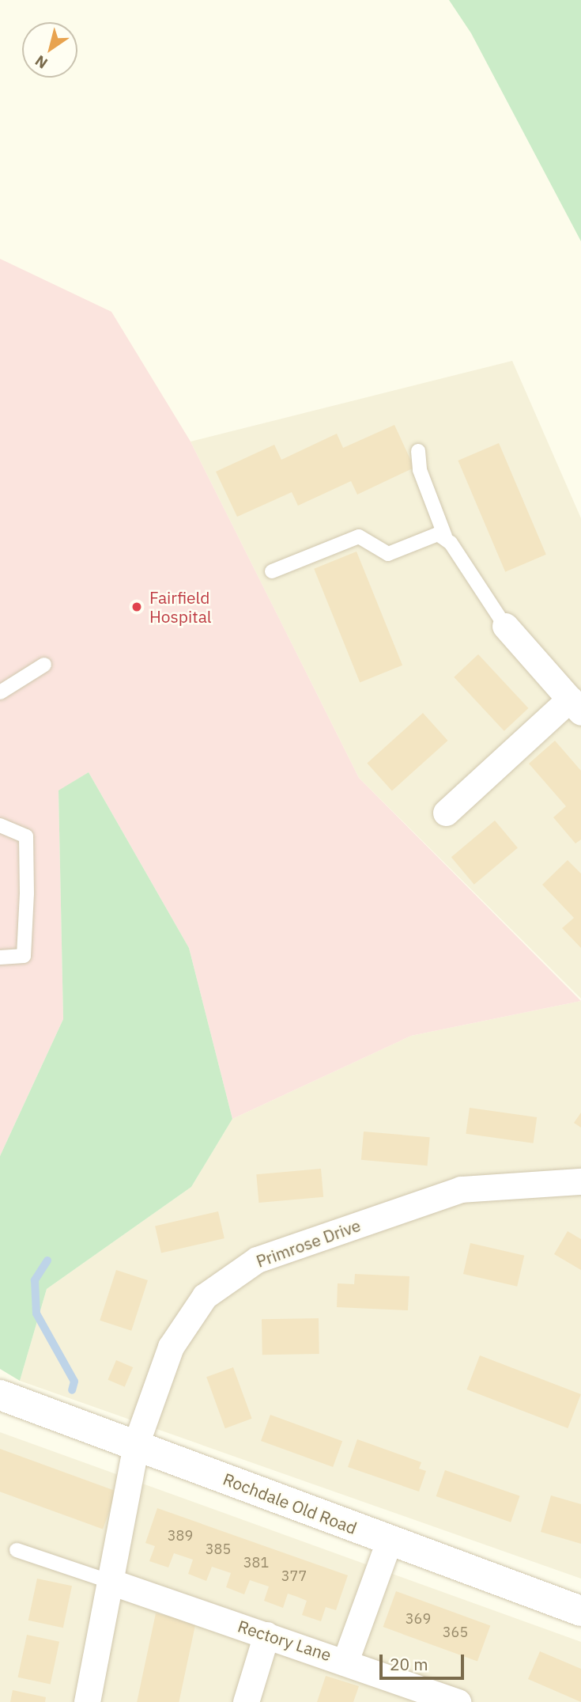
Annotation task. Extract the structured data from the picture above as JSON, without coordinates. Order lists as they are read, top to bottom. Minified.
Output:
{"streets":{"main road":["Rochdale Old Road"],"street":["Primrose Drive","Rectory Lane"]},"crossings":[["Primrose Drive","Rochdale Old Road"]],"places":["Fairfield Hospital"],"house_numbers":["389","385","381","377","369","365"],"scale_bar":"20 m","north":"bottom left"}
